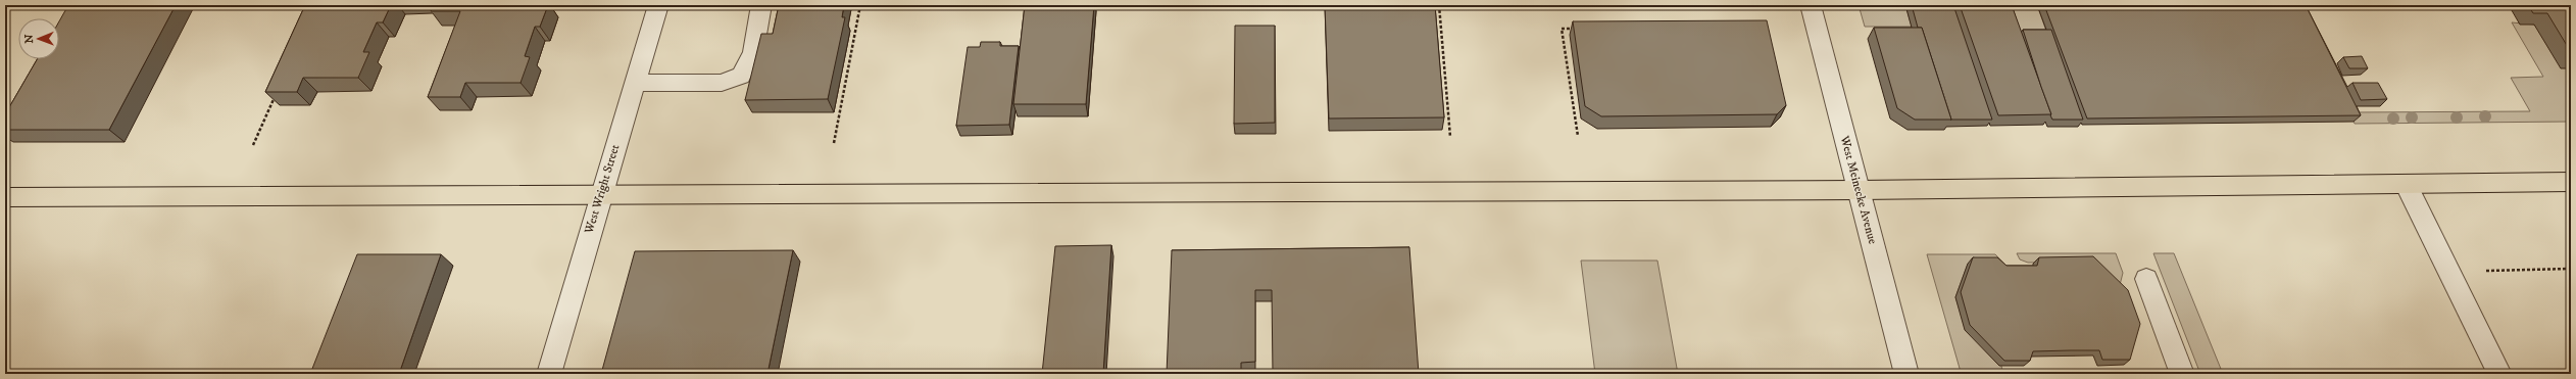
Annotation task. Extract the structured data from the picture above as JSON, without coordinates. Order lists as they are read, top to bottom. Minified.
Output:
{"streets":{"street":["West Wright Street","West Meinecke Avenue"]},"north":"left"}
